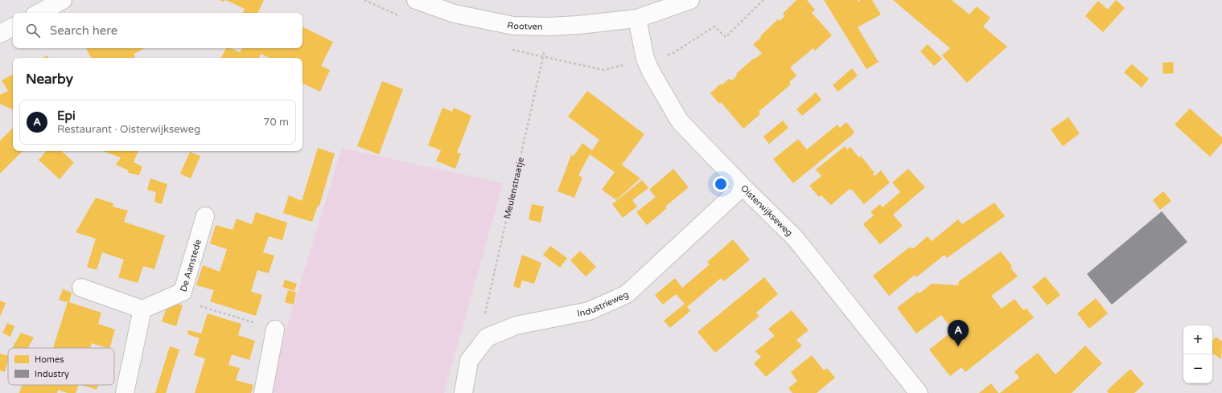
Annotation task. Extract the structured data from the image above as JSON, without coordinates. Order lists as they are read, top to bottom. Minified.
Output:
{"streets":{"street":["Rootven","Oisterwijkseweg","De Aanstede","Industrieweg"],"path":["Meulenstraatje"]},"crossings":[["Rootven","Meulenstraatje"],["Rootven","Oisterwijkseweg"],["Meulenstraatje","Industrieweg"],["Oisterwijkseweg","Industrieweg"]],"legend":["Homes","Industry"],"page":{"search":"Search here","heading":"Nearby","list":[{"mark":"A","name":"Epi","note":"Restaurant · Oisterwijkseweg","value":"70 m"}],"pins":"A","map_buttons":["+","−"]}}
